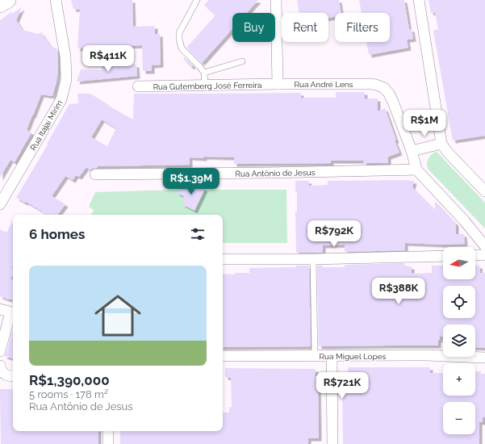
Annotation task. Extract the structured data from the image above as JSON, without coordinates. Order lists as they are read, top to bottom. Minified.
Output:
{"streets":{"street":["Rua André Lens","Rua Gutemberg José Ferreira","Rua Itajaí Mirim","Rua Antônio de Jesus","Rua Miguel Lopes"]},"crossings":[["Rua André Lens","Rua Gutemberg José Ferreira"],["Rua André Lens","Rua Antônio de Jesus"]],"north":"left","page":{"chip":["Buy","Rent","Filters"],"price":["R$411K","R$1M","R$1.39M","R$792K","R$388K","R$721K"],"heading":"6 homes","map_buttons":["+","−"],"list":[{"name":"R$1,390,000","note":"5 rooms · 178 m² · Rua Antônio de Jesus"}]}}
